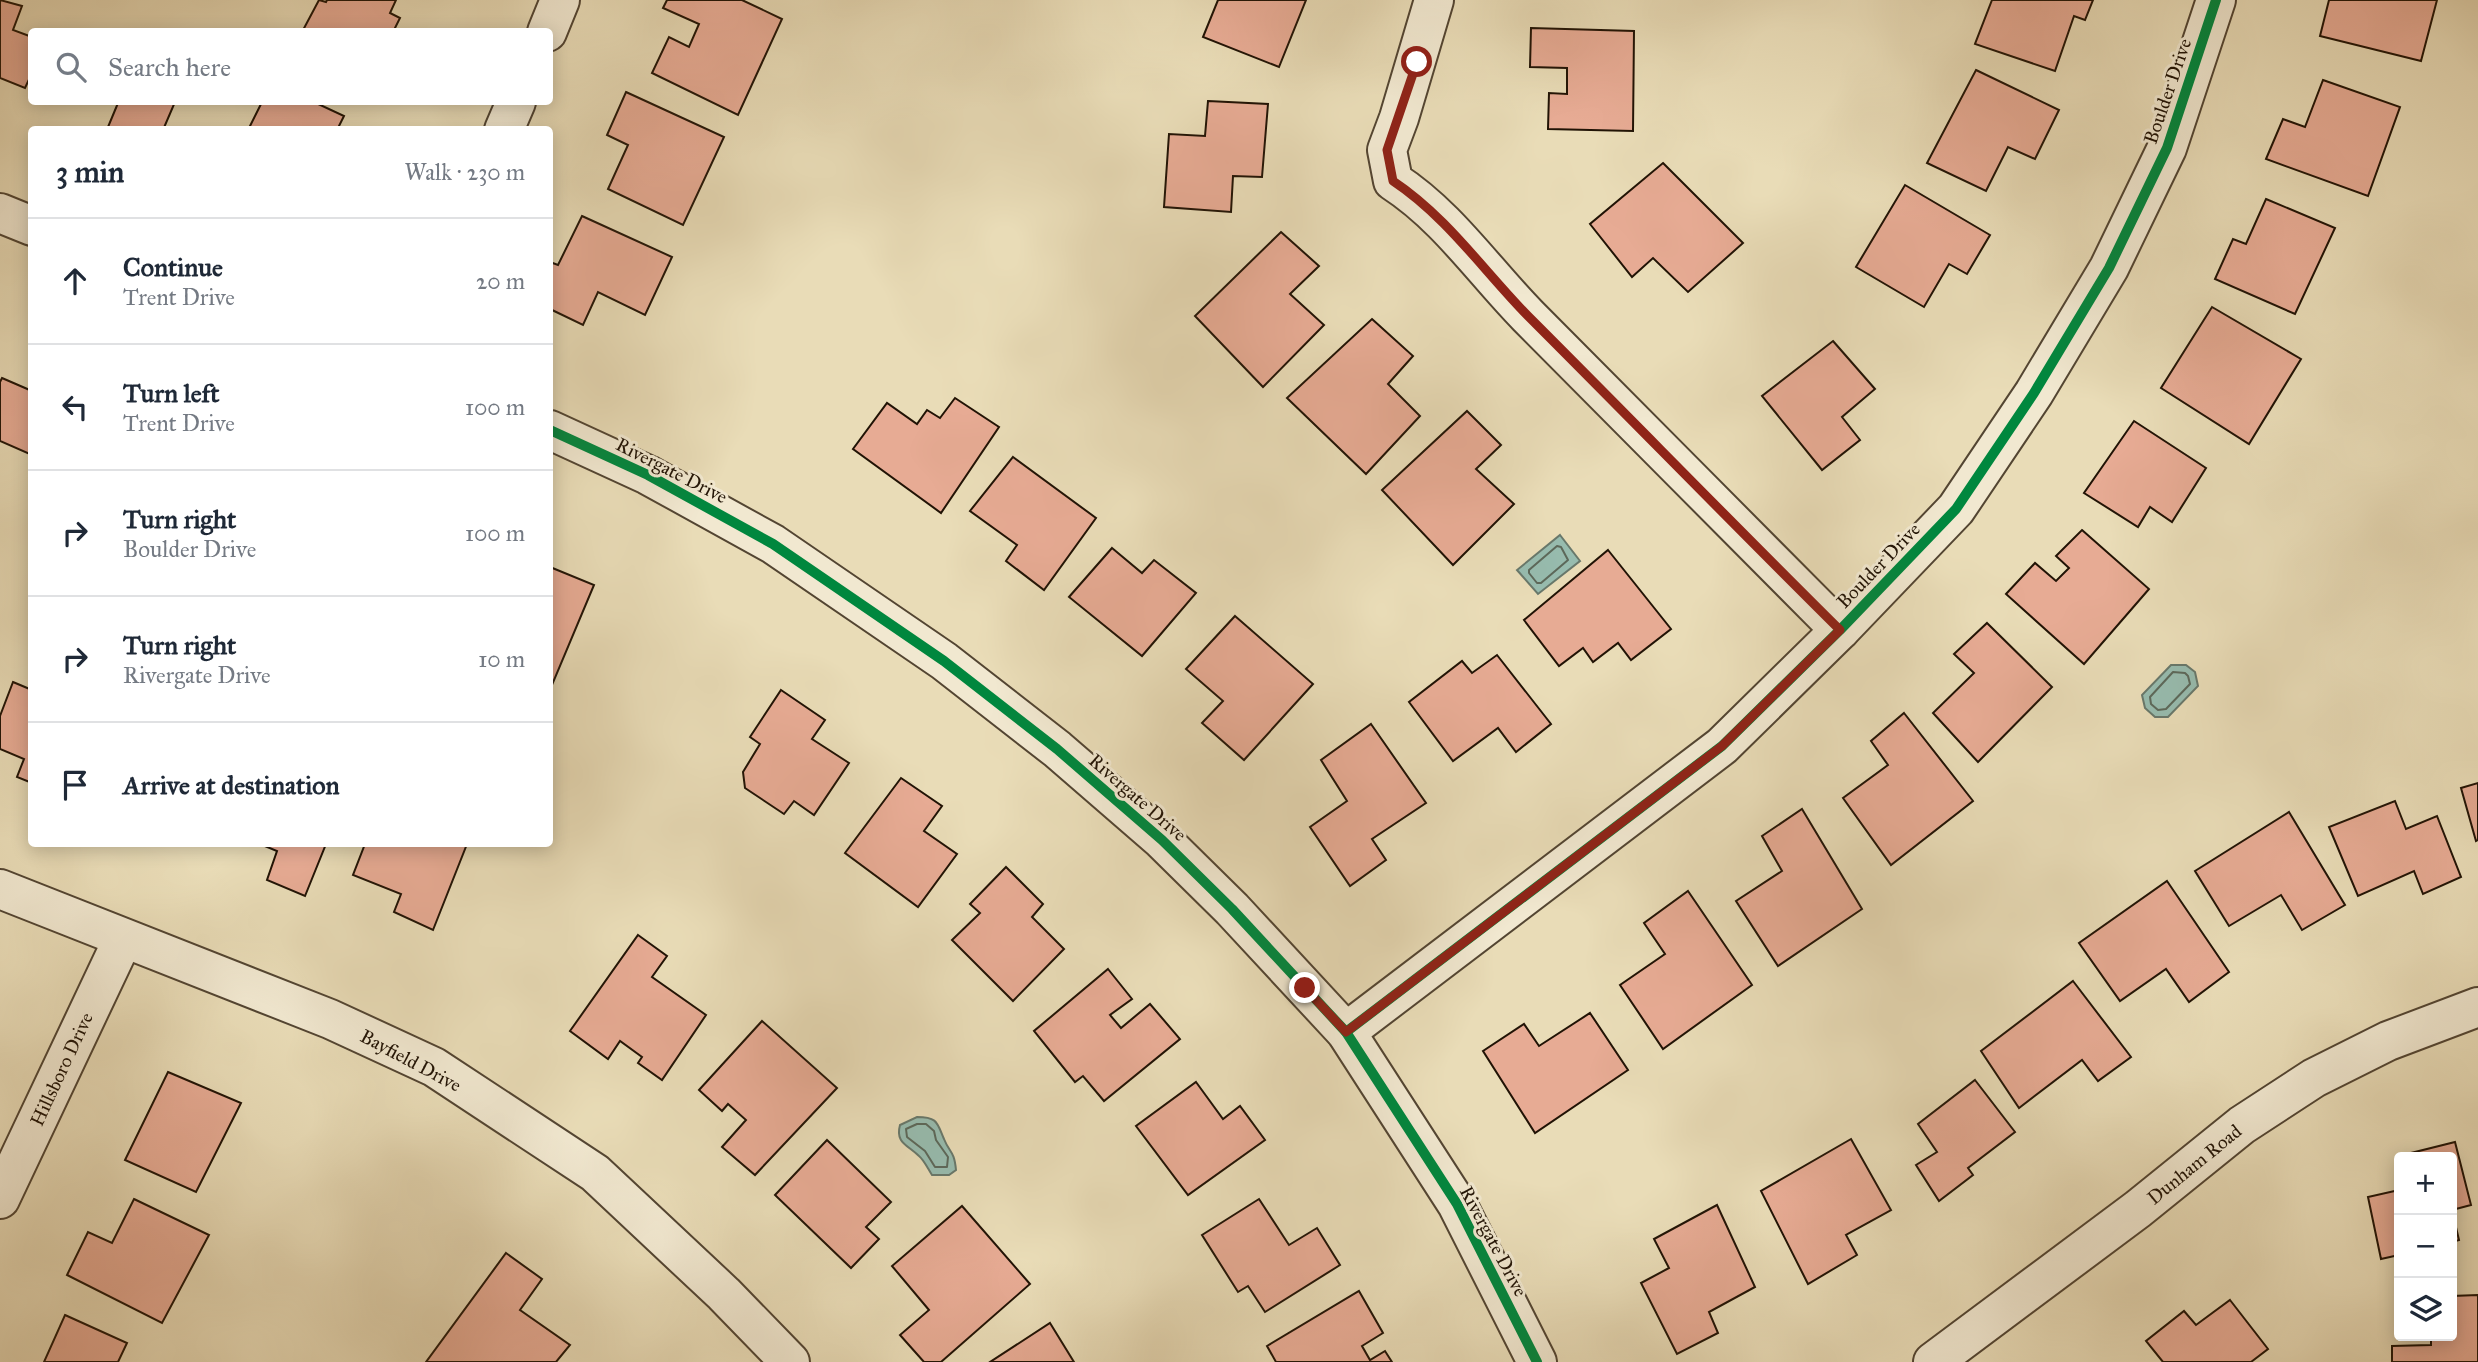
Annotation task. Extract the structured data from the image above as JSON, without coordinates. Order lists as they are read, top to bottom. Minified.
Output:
{"streets":{"street":["Boulder Drive","Rivergate Drive","Bayfield Drive","Hillsboro Drive","Dunham Road"]},"crossings":[["Boulder Drive","Rivergate Drive"],["Bayfield Drive","Hillsboro Drive"]],"page":{"search":"Search here","heading":["3 min","Walk · 230 m"],"list":[["Continue","Trent Drive","20 m"],["Turn left","Trent Drive","100 m"],["Turn right","Boulder Drive","100 m"],["Turn right","Rivergate Drive","10 m"],"Arrive at destination"],"map_buttons":["+","−"]}}
